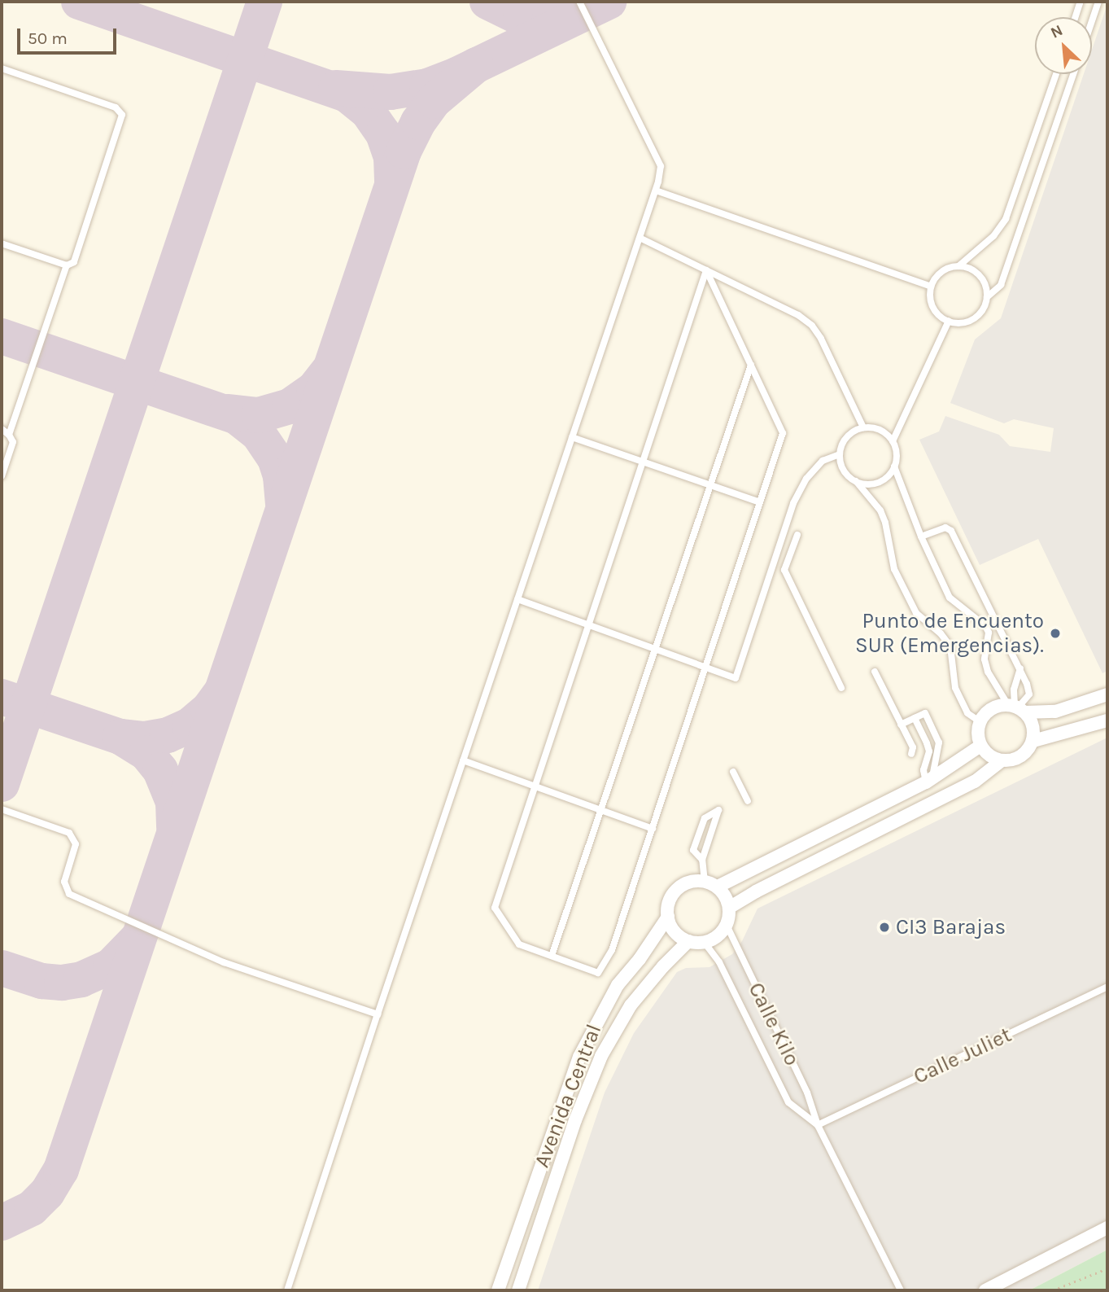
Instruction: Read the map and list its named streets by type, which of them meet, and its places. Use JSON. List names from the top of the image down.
{
  "streets": {
    "street": ["Avenida Central"],
    "lane": ["Calle Kilo", "Calle Juliet"]
  },
  "crossings": [
    ["Calle Kilo", "Calle Juliet"],
    ["Calle Kilo", "Avenida Central"]
  ],
  "places": ["Punto de Encuento SUR (Emergencias).", "CI3 Barajas"],
  "scale_bar": "50 m",
  "north": "top left"
}
